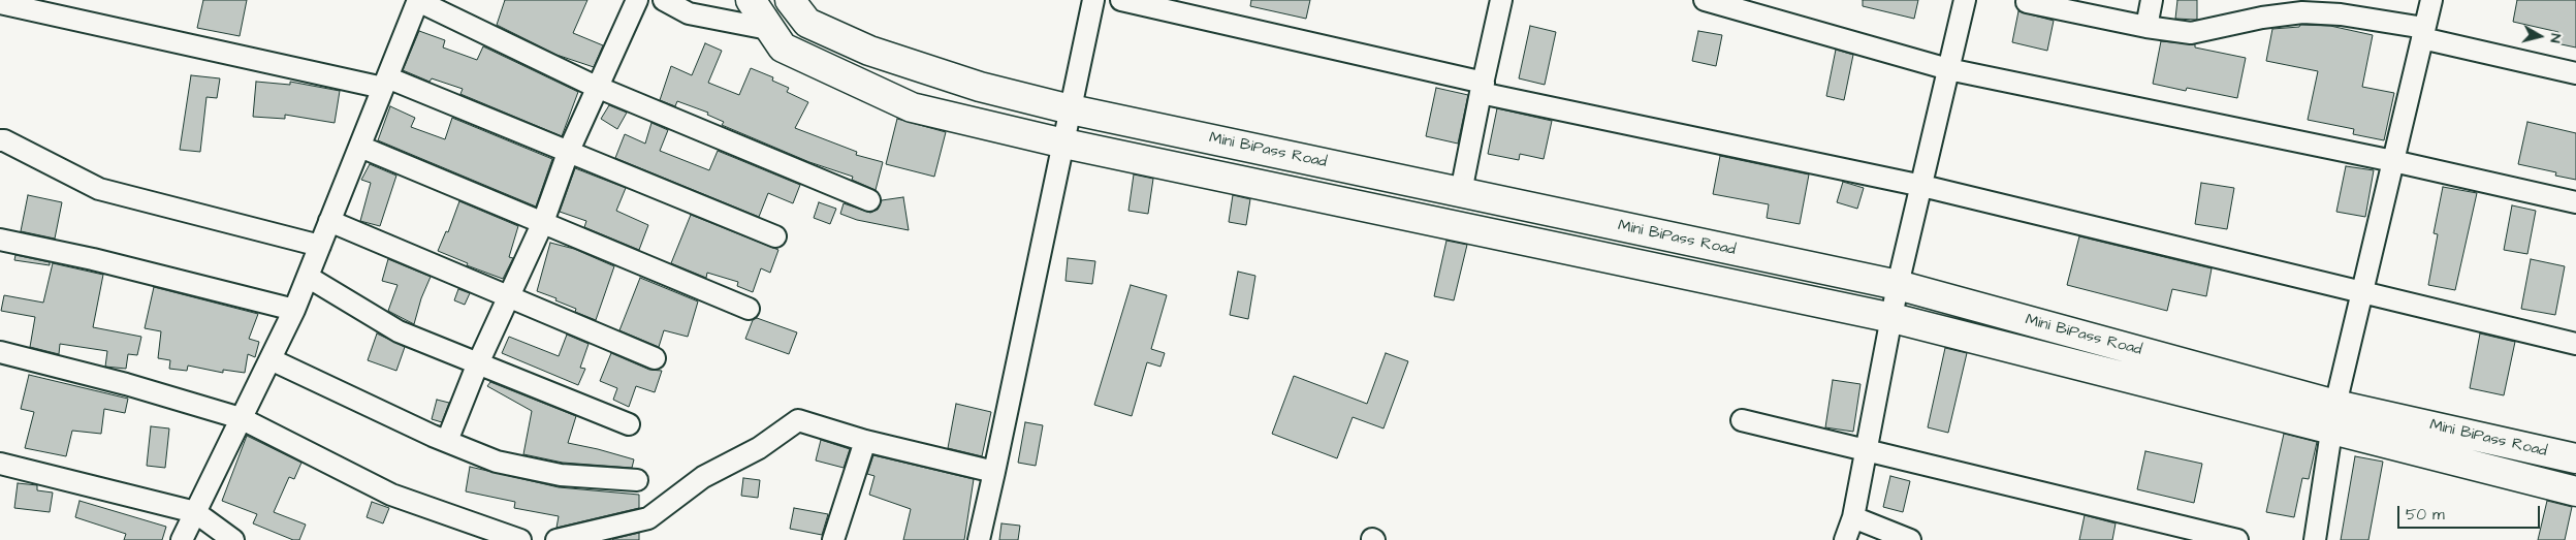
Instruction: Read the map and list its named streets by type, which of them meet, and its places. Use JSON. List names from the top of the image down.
{
  "streets": {
    "street": ["Mini BiPass Road"]
  },
  "scale_bar": "50 m",
  "north": "right"
}
